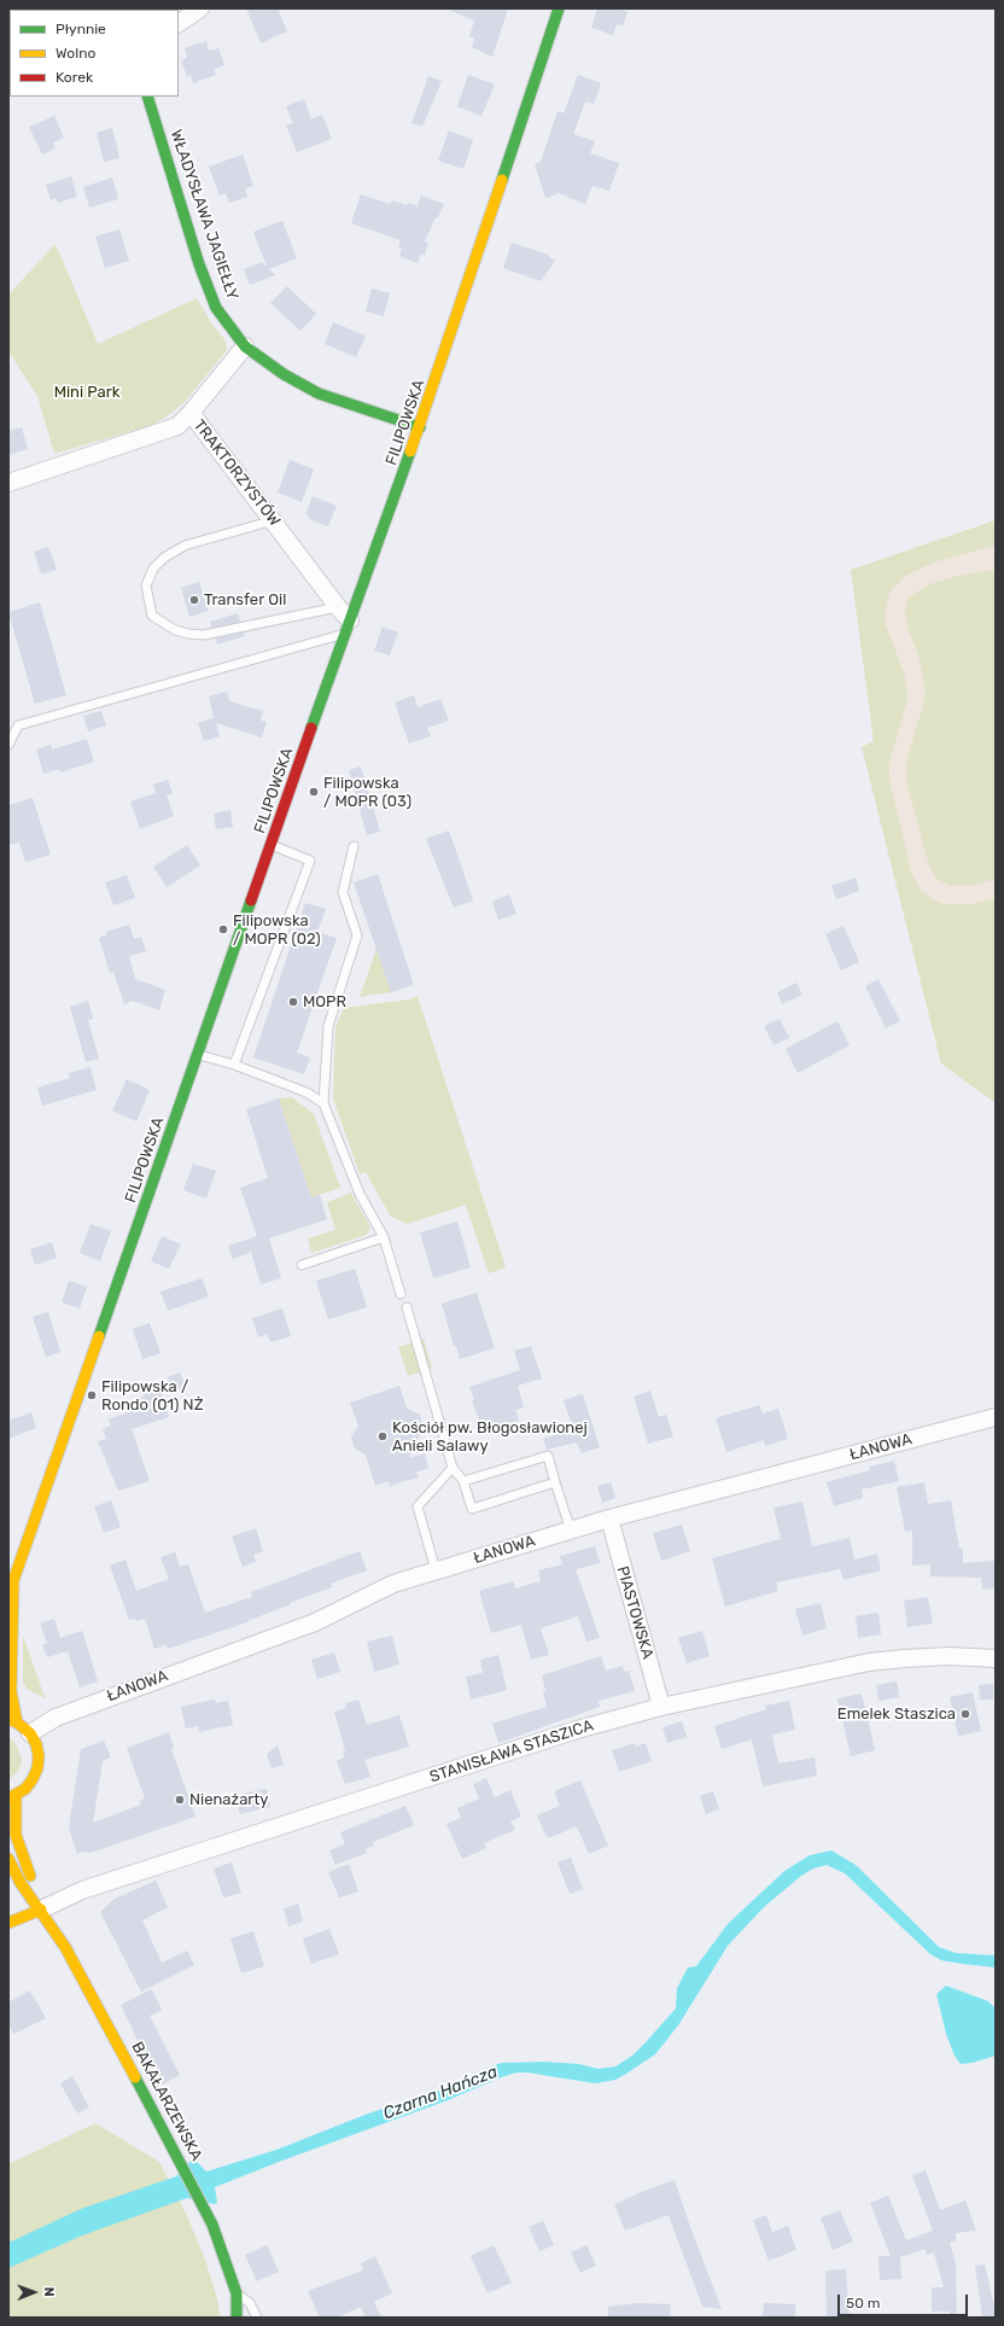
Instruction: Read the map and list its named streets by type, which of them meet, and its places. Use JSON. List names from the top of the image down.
{
  "streets": {
    "street": [
      "WŁADYSŁAWA JAGIEŁŁY",
      "FILIPOWSKA",
      "TRAKTORZYSTÓW",
      "ŁANOWA",
      "PIASTOWSKA",
      "STANISŁAWA STASZICA",
      "BAKAŁARZEWSKA"
    ]
  },
  "crossings": [
    ["WŁADYSŁAWA JAGIEŁŁY", "FILIPOWSKA"],
    ["FILIPOWSKA", "TRAKTORZYSTÓW"],
    ["ŁANOWA", "PIASTOWSKA"],
    ["PIASTOWSKA", "STANISŁAWA STASZICA"],
    ["STANISŁAWA STASZICA", "BAKAŁARZEWSKA"]
  ],
  "water": ["Czarna Hańcza"],
  "parks": ["Mini Park"],
  "places": [
    "Transfer Oil",
    "Filipowska / MOPR (03)",
    "Filipowska / MOPR (02)",
    "MOPR",
    "Filipowska / Rondo (01) NŻ",
    "Kościół pw. Błogosławionej Anieli Salawy",
    "Emelek Staszica",
    "Nienażarty"
  ],
  "legend": ["Płynnie", "Wolno", "Korek"],
  "scale_bar": "50 m",
  "north": "right"
}
